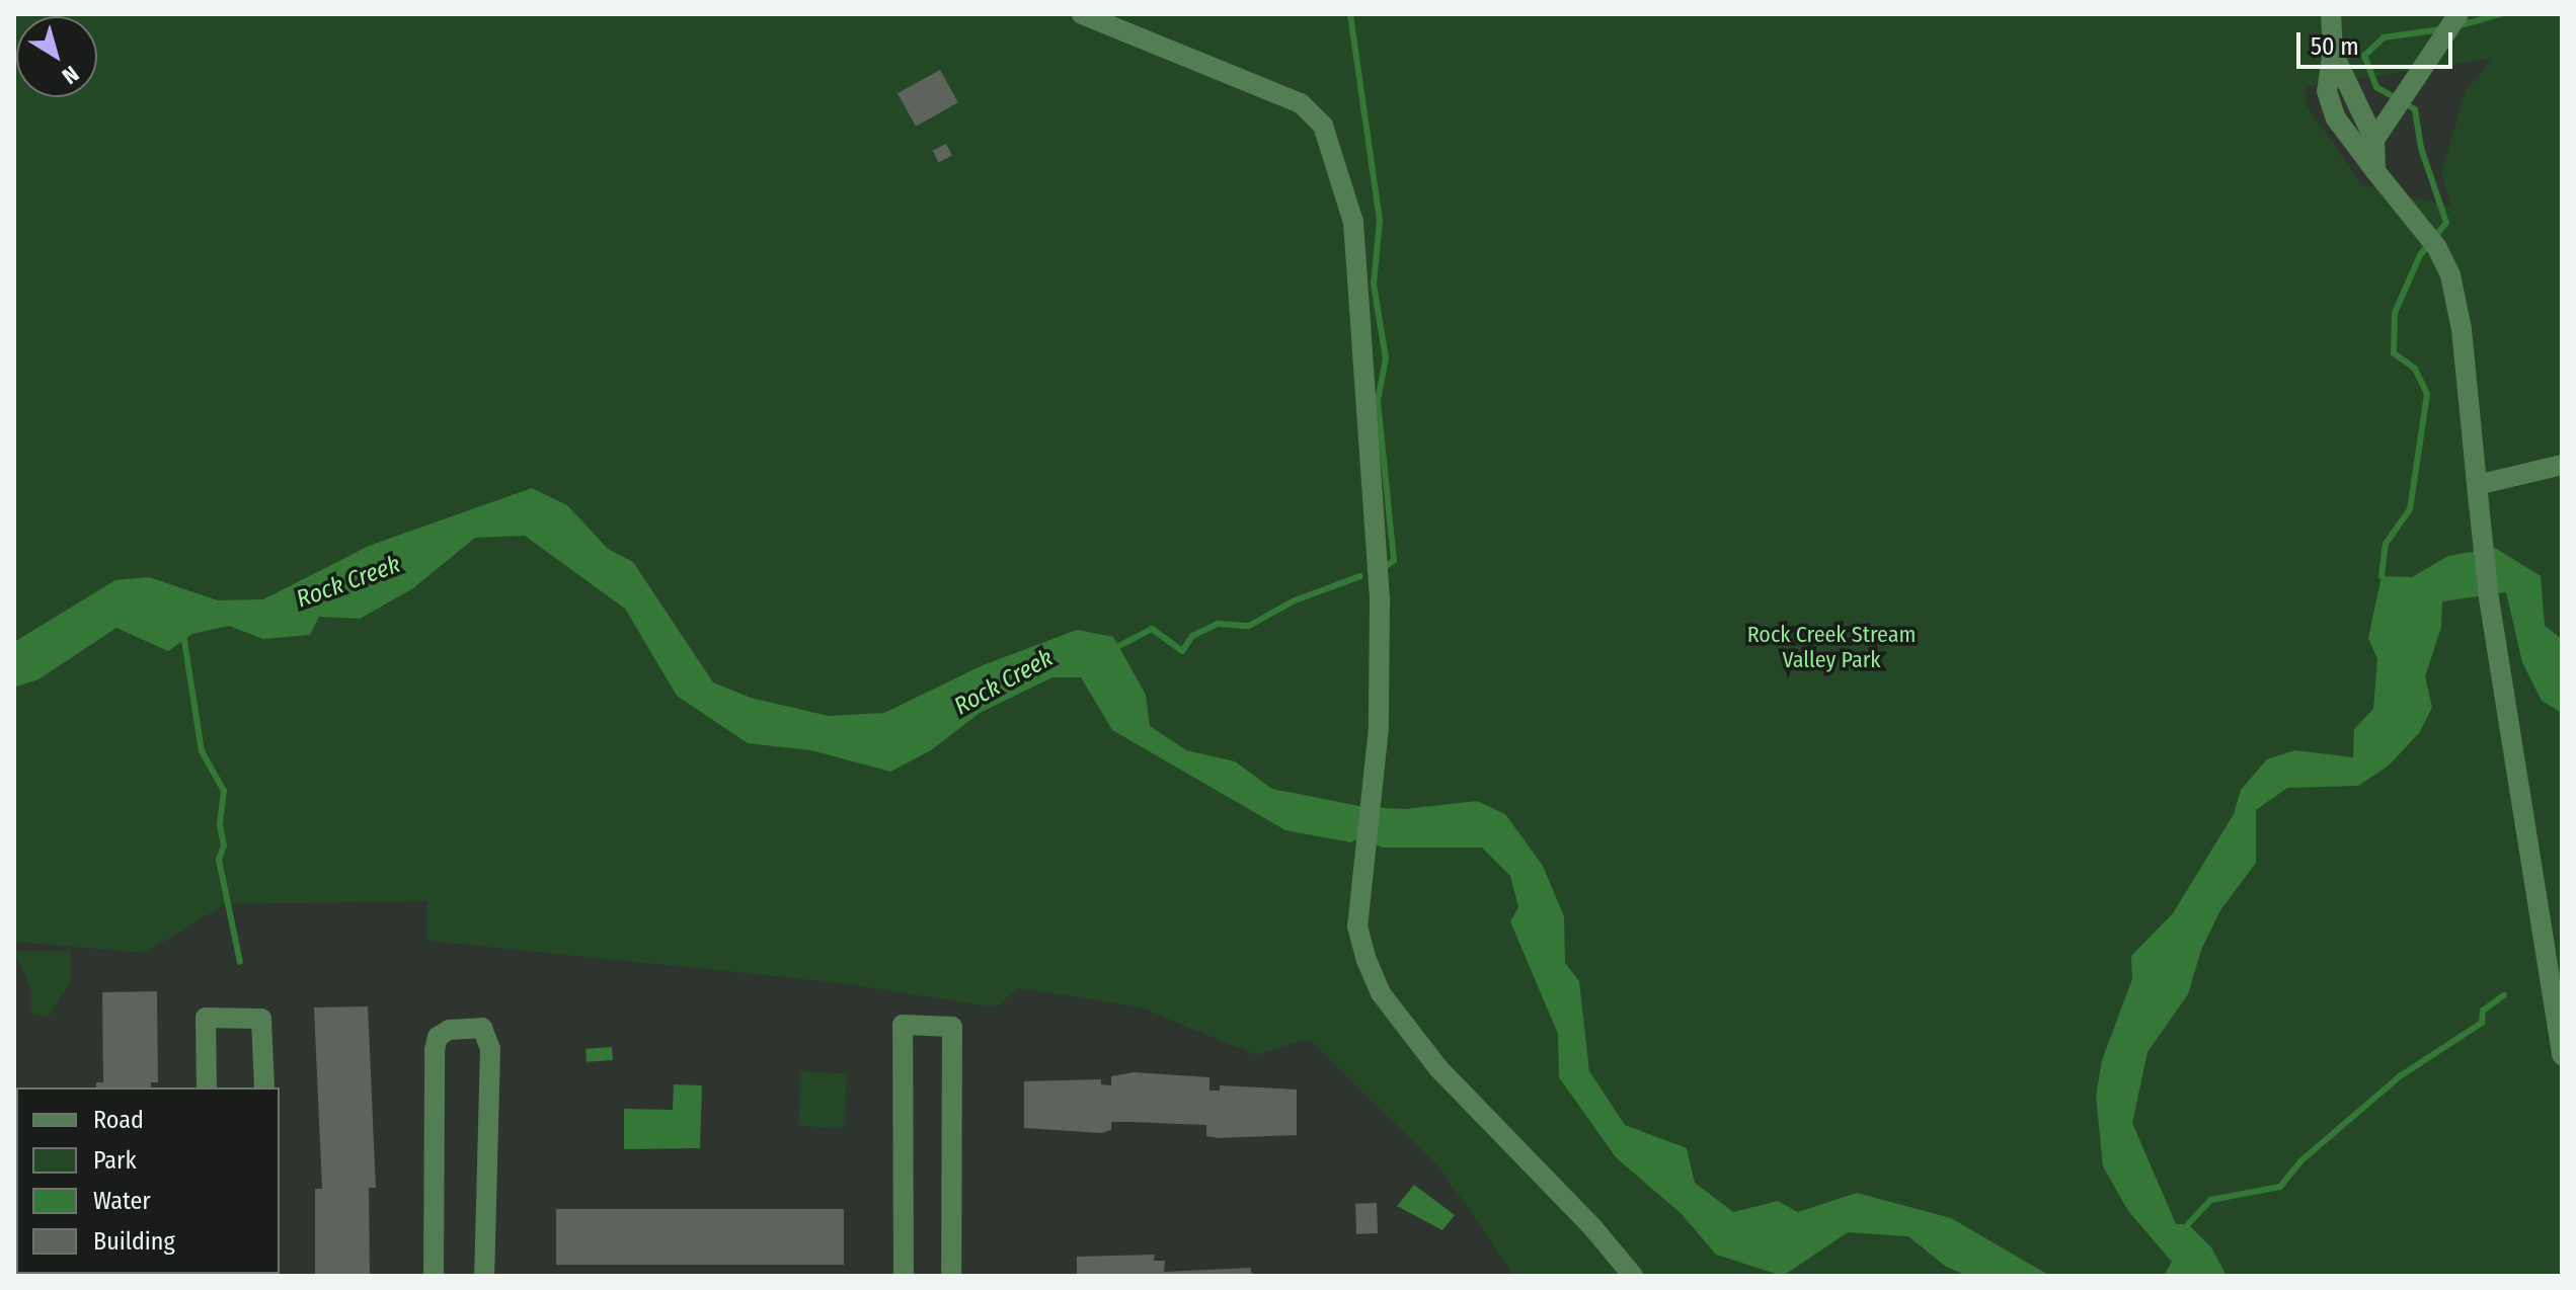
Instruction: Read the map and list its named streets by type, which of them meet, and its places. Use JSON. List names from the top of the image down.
{
  "water": ["Rock Creek"],
  "parks": ["Rock Creek Stream Valley Park"],
  "legend": [
    "Road",
    "Park",
    "Water",
    "Building"
  ],
  "scale_bar": "50 m",
  "north": "bottom right"
}
